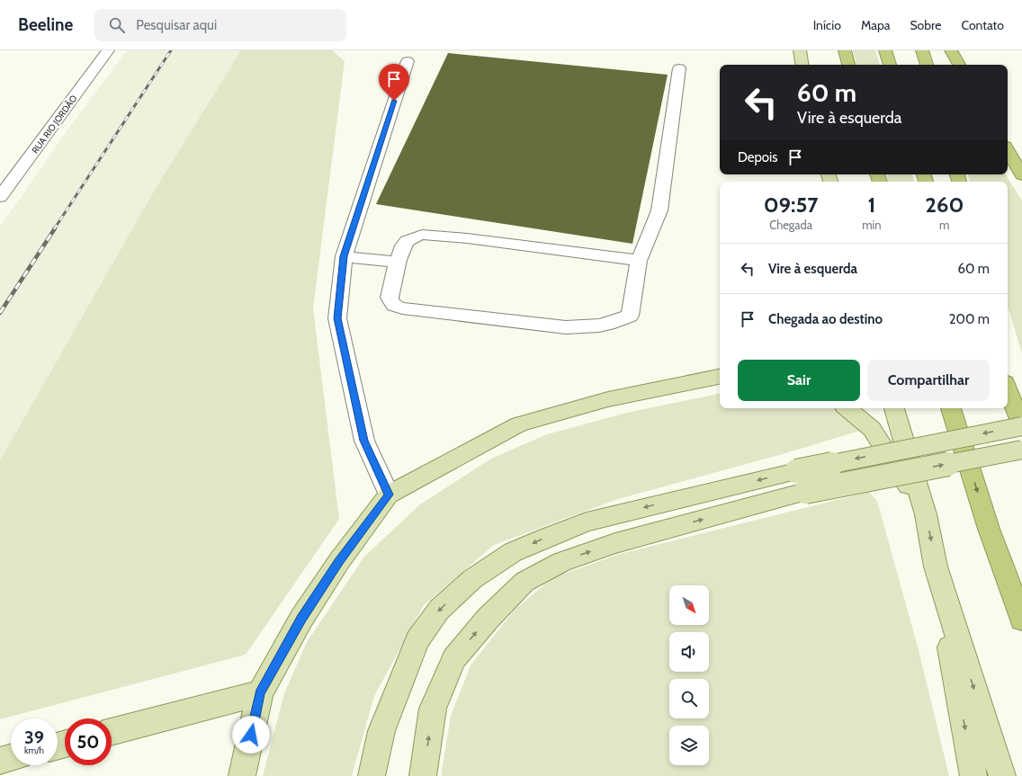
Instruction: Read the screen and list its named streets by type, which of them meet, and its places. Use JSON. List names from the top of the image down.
{
  "streets": {
    "street": ["RUA RIO JORDÃO"]
  },
  "north": "bottom right",
  "page": {
    "header": "Beeline",
    "search": "Pesquisar aqui",
    "nav": [
      "Início",
      "Mapa",
      "Sobre",
      "Contato"
    ],
    "turn": ["60 m", "Vire à esquerda"],
    "then": "Depois",
    "eta": [
      "09:57",
      "Chegada",
      "1",
      "min",
      "260",
      "m"
    ],
    "list": [
      {
        "name": "Vire à esquerda",
        "value": "60 m"
      },
      {
        "name": "Chegada ao destino",
        "value": "200 m"
      }
    ],
    "buttons": ["Sair", "Compartilhar"],
    "speed": "39 km/h",
    "limit": "50"
  }
}
